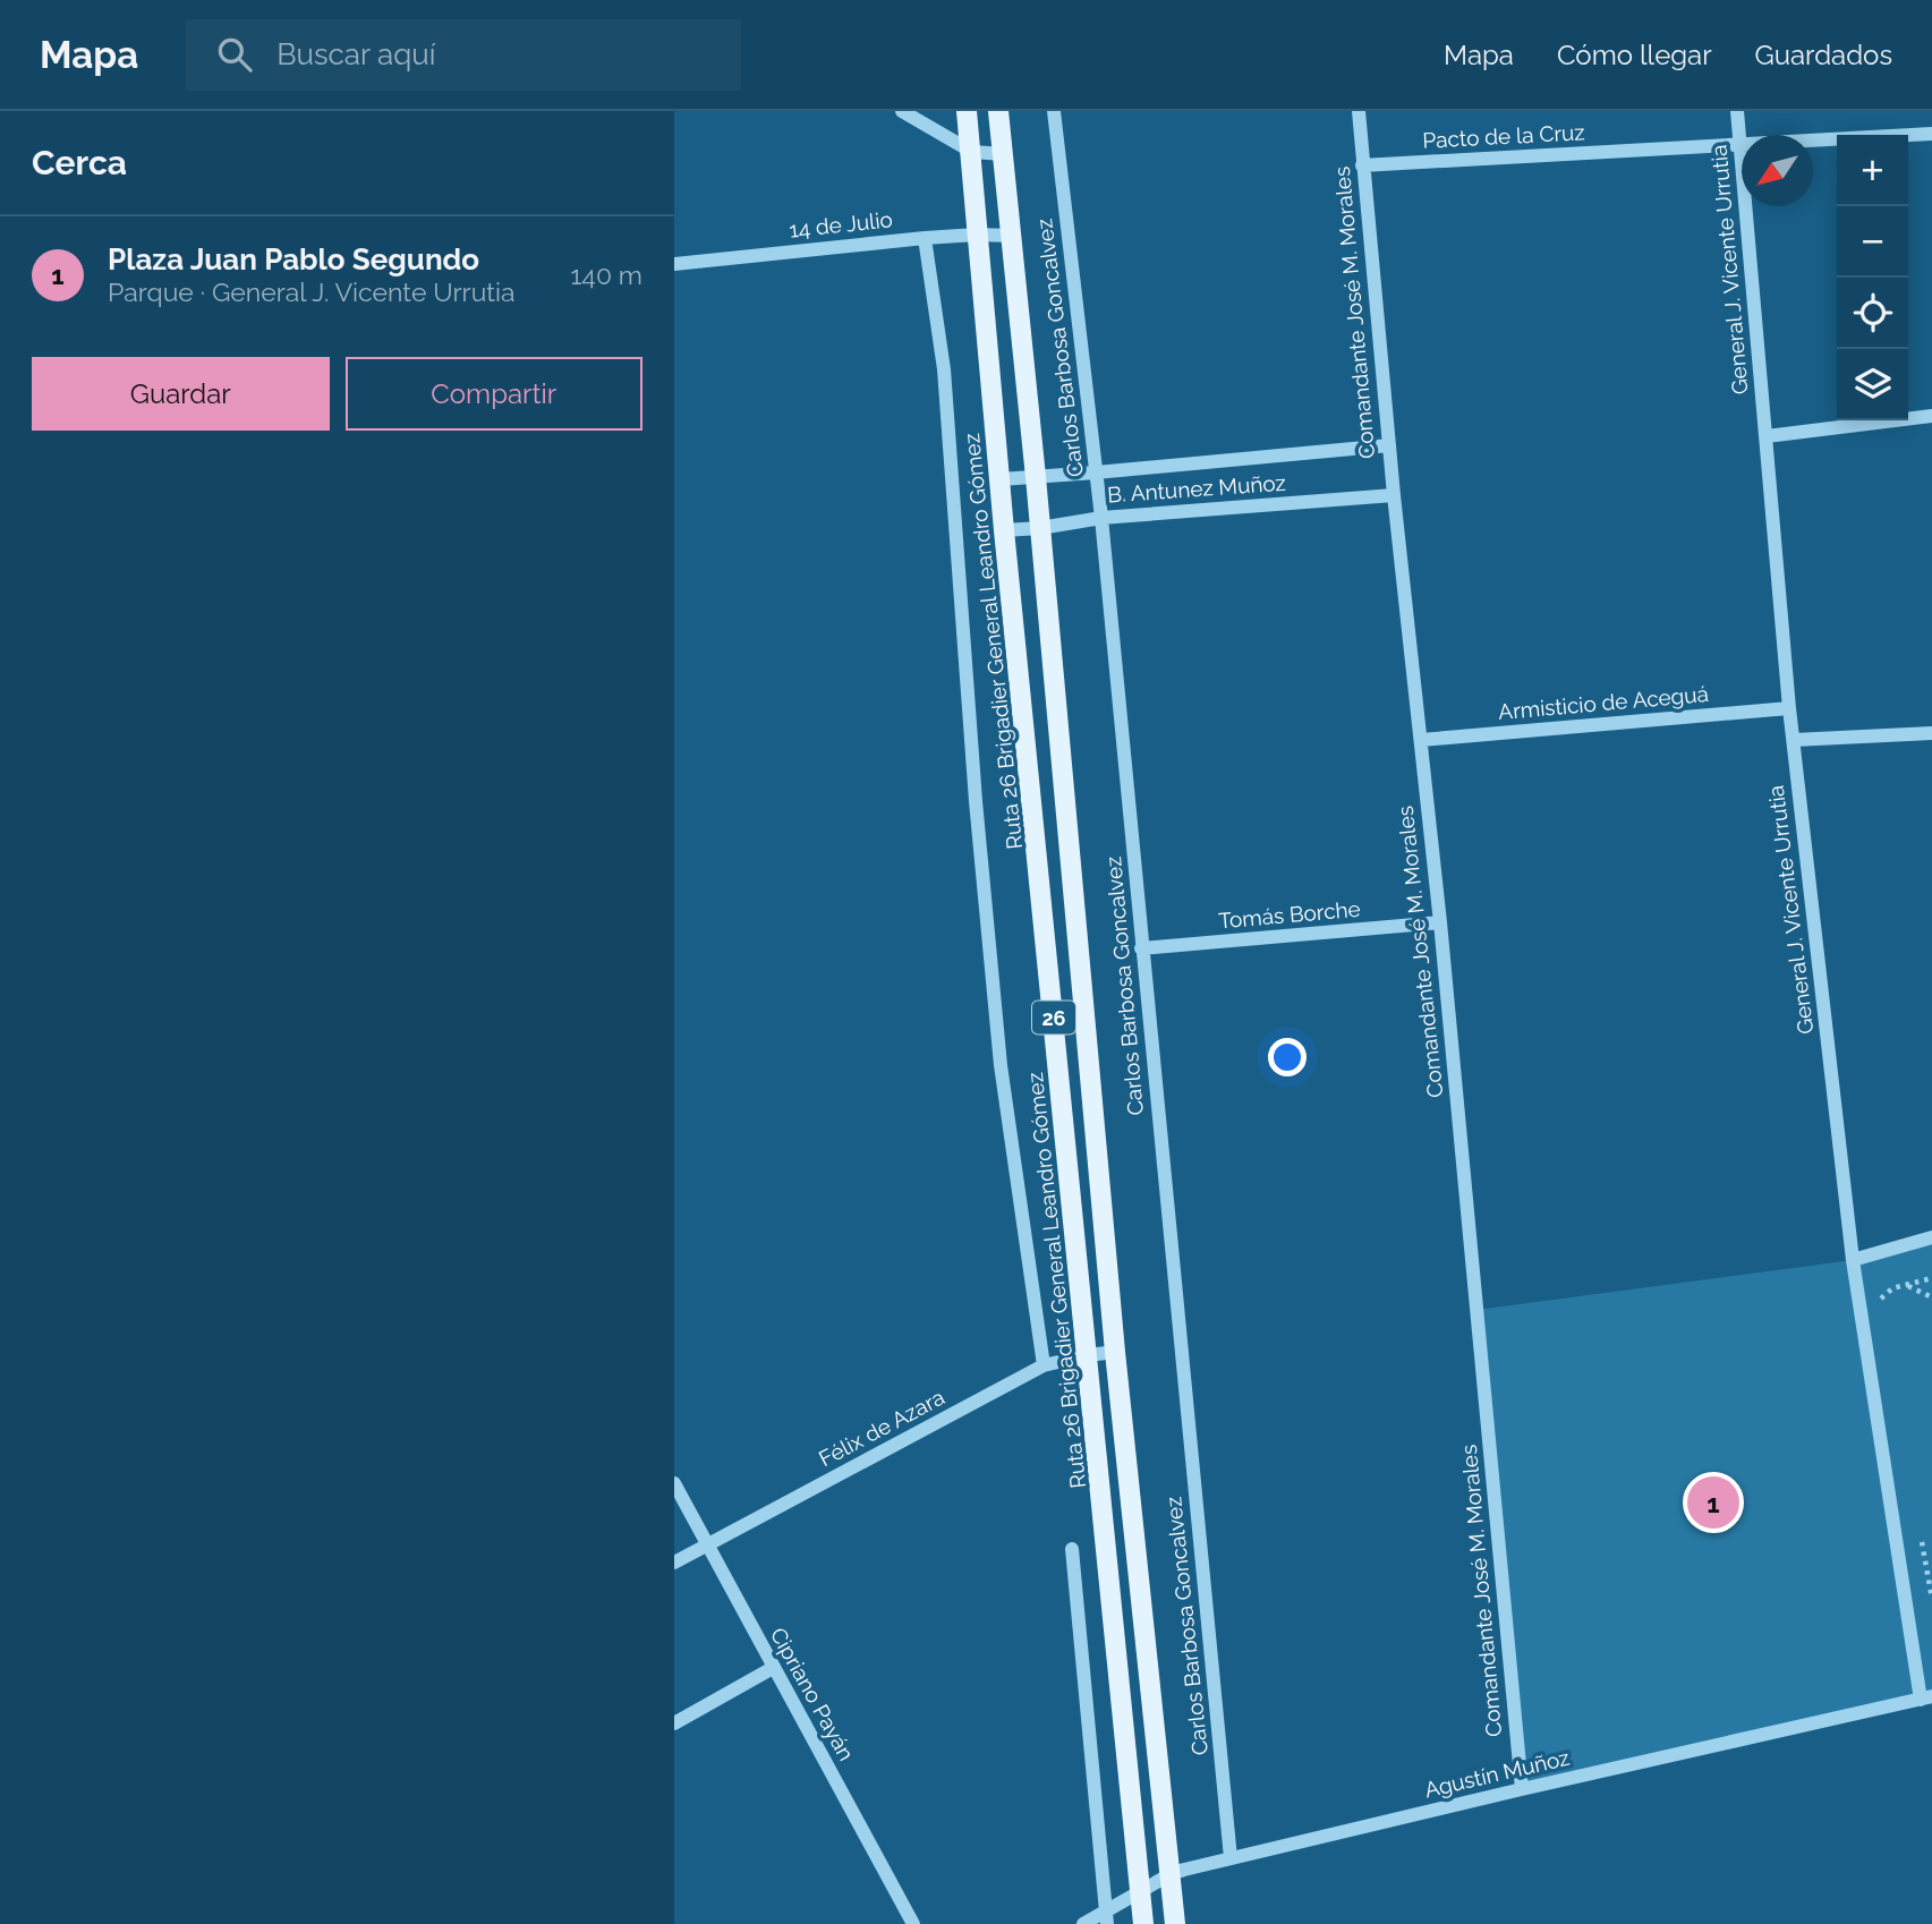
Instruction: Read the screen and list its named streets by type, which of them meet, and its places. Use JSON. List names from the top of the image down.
{
  "streets": {
    "main road": ["Ruta 26 Brigadier General Leandro Gómez", "26"],
    "street": [
      "Pacto de la Cruz",
      "14 de Julio",
      "General J. Vicente Urrutia",
      "Comandante José M. Morales",
      "Carlos Barbosa Goncalvez",
      "B. Antunez Muñoz",
      "Armisticio de Aceguá",
      "Tomás Borche",
      "Félix de Azara",
      "Cipriano Payán",
      "Agustín Muñoz"
    ]
  },
  "crossings": [
    ["Pacto de la Cruz", "General J. Vicente Urrutia"],
    ["Pacto de la Cruz", "Comandante José M. Morales"],
    ["14 de Julio", "Ruta 26 Brigadier General Leandro Gómez"],
    ["14 de Julio", "26"],
    ["General J. Vicente Urrutia", "Armisticio de Aceguá"],
    ["General J. Vicente Urrutia", "Agustín Muñoz"],
    ["Comandante José M. Morales", "B. Antunez Muñoz"],
    ["Comandante José M. Morales", "Armisticio de Aceguá"],
    ["Comandante José M. Morales", "Tomás Borche"],
    ["Comandante José M. Morales", "Agustín Muñoz"],
    ["Carlos Barbosa Goncalvez", "B. Antunez Muñoz"],
    ["Carlos Barbosa Goncalvez", "Tomás Borche"],
    ["Carlos Barbosa Goncalvez", "Agustín Muñoz"],
    ["B. Antunez Muñoz", "Ruta 26 Brigadier General Leandro Gómez"],
    ["B. Antunez Muñoz", "26"],
    ["Ruta 26 Brigadier General Leandro Gómez", "Félix de Azara"],
    ["Ruta 26 Brigadier General Leandro Gómez", "Agustín Muñoz"],
    ["26", "Félix de Azara"],
    ["26", "Agustín Muñoz"],
    ["Félix de Azara", "Cipriano Payán"]
  ],
  "north": "bottom left",
  "page": {
    "header": "Mapa",
    "search": "Buscar aquí",
    "nav": ["Mapa", "Cómo llegar", "Guardados"],
    "heading": "Cerca",
    "map_buttons": ["+", "−"],
    "list": [
      {
        "mark": "1",
        "name": "Plaza Juan Pablo Segundo",
        "note": "Parque · General J. Vicente Urrutia",
        "value": "140 m"
      }
    ],
    "buttons": ["Guardar", "Compartir"],
    "pins": "1"
  }
}
